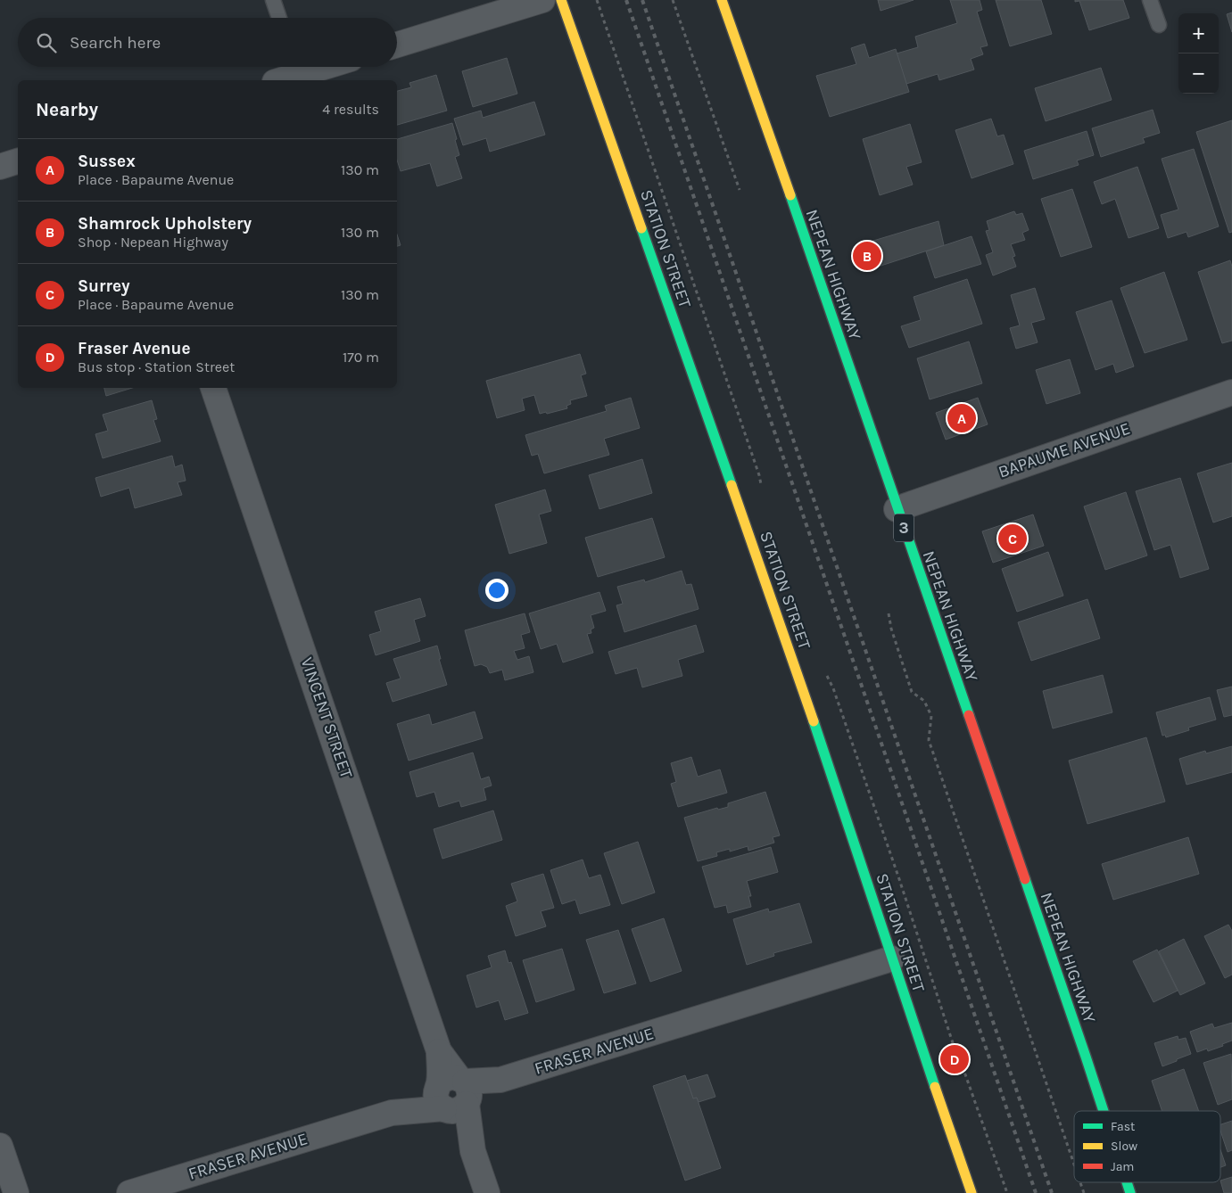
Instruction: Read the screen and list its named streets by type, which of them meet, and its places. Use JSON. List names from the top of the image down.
{
  "streets": {
    "main road": ["STATION STREET", "NEPEAN HIGHWAY", "3"],
    "street": ["BAPAUME AVENUE", "VINCENT STREET", "FRASER AVENUE"]
  },
  "crossings": [
    ["STATION STREET", "FRASER AVENUE"],
    ["NEPEAN HIGHWAY", "BAPAUME AVENUE"],
    ["VINCENT STREET", "FRASER AVENUE"]
  ],
  "legend": ["Fast", "Slow", "Jam"],
  "page": {
    "map_buttons": ["+", "−"],
    "search": "Search here",
    "heading": ["Nearby", "4 results"],
    "list": [
      {
        "mark": "A",
        "name": "Sussex",
        "note": "Place · Bapaume Avenue",
        "value": "130 m"
      },
      {
        "mark": "B",
        "name": "Shamrock Upholstery",
        "note": "Shop · Nepean Highway",
        "value": "130 m"
      },
      {
        "mark": "C",
        "name": "Surrey",
        "note": "Place · Bapaume Avenue",
        "value": "130 m"
      },
      {
        "mark": "D",
        "name": "Fraser Avenue",
        "note": "Bus stop · Station Street",
        "value": "170 m"
      }
    ],
    "pins": [
      "B",
      "A",
      "C",
      "D"
    ]
  }
}
